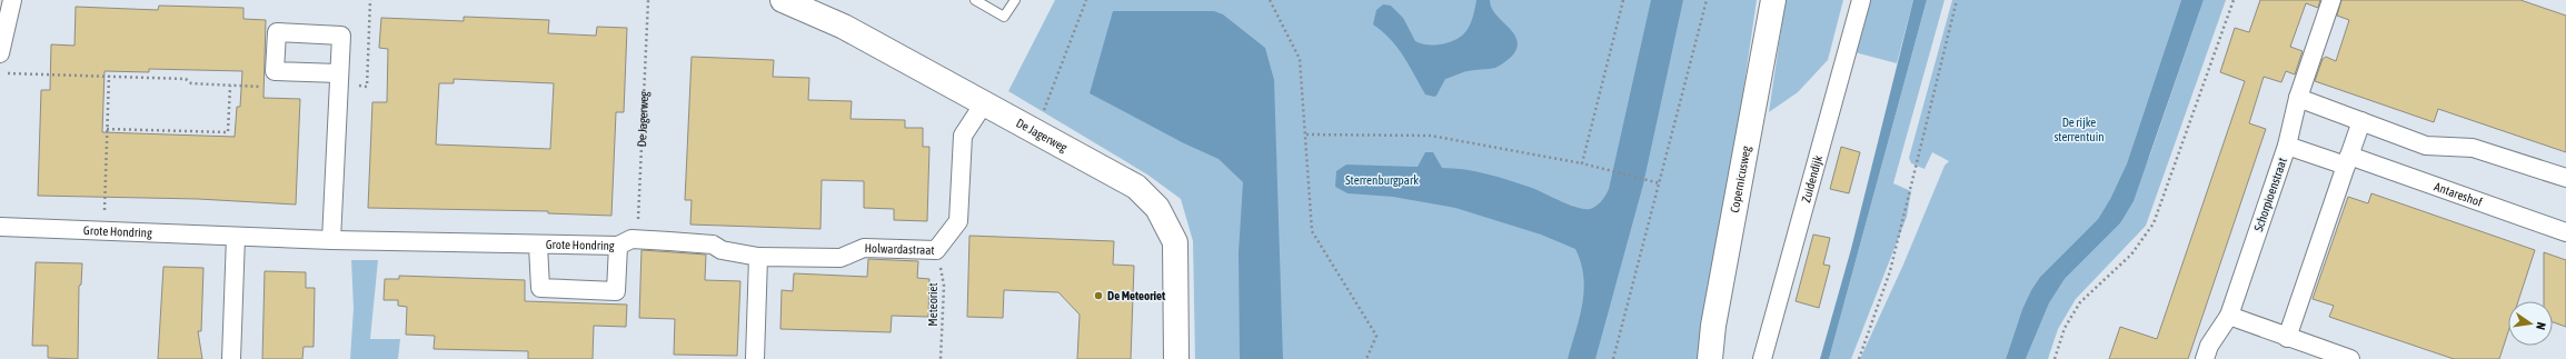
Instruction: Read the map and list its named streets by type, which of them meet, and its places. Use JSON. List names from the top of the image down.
{
  "streets": {
    "street": [
      "De Jagerweg",
      "Copernicusweg",
      "Zuidendijk",
      "Schorpioenstraat",
      "Antareshof",
      "Grote Hondring",
      "Holwardastraat"
    ],
    "path": ["Meteoriet"]
  },
  "crossings": [
    ["De Jagerweg", "Holwardastraat"],
    ["Schorpioenstraat", "Antareshof"],
    ["Holwardastraat", "Meteoriet"]
  ],
  "parks": ["De rijke sterrentuin", "Sterrenburgpark"],
  "places": ["De Meteoriet"],
  "north": "right"
}
